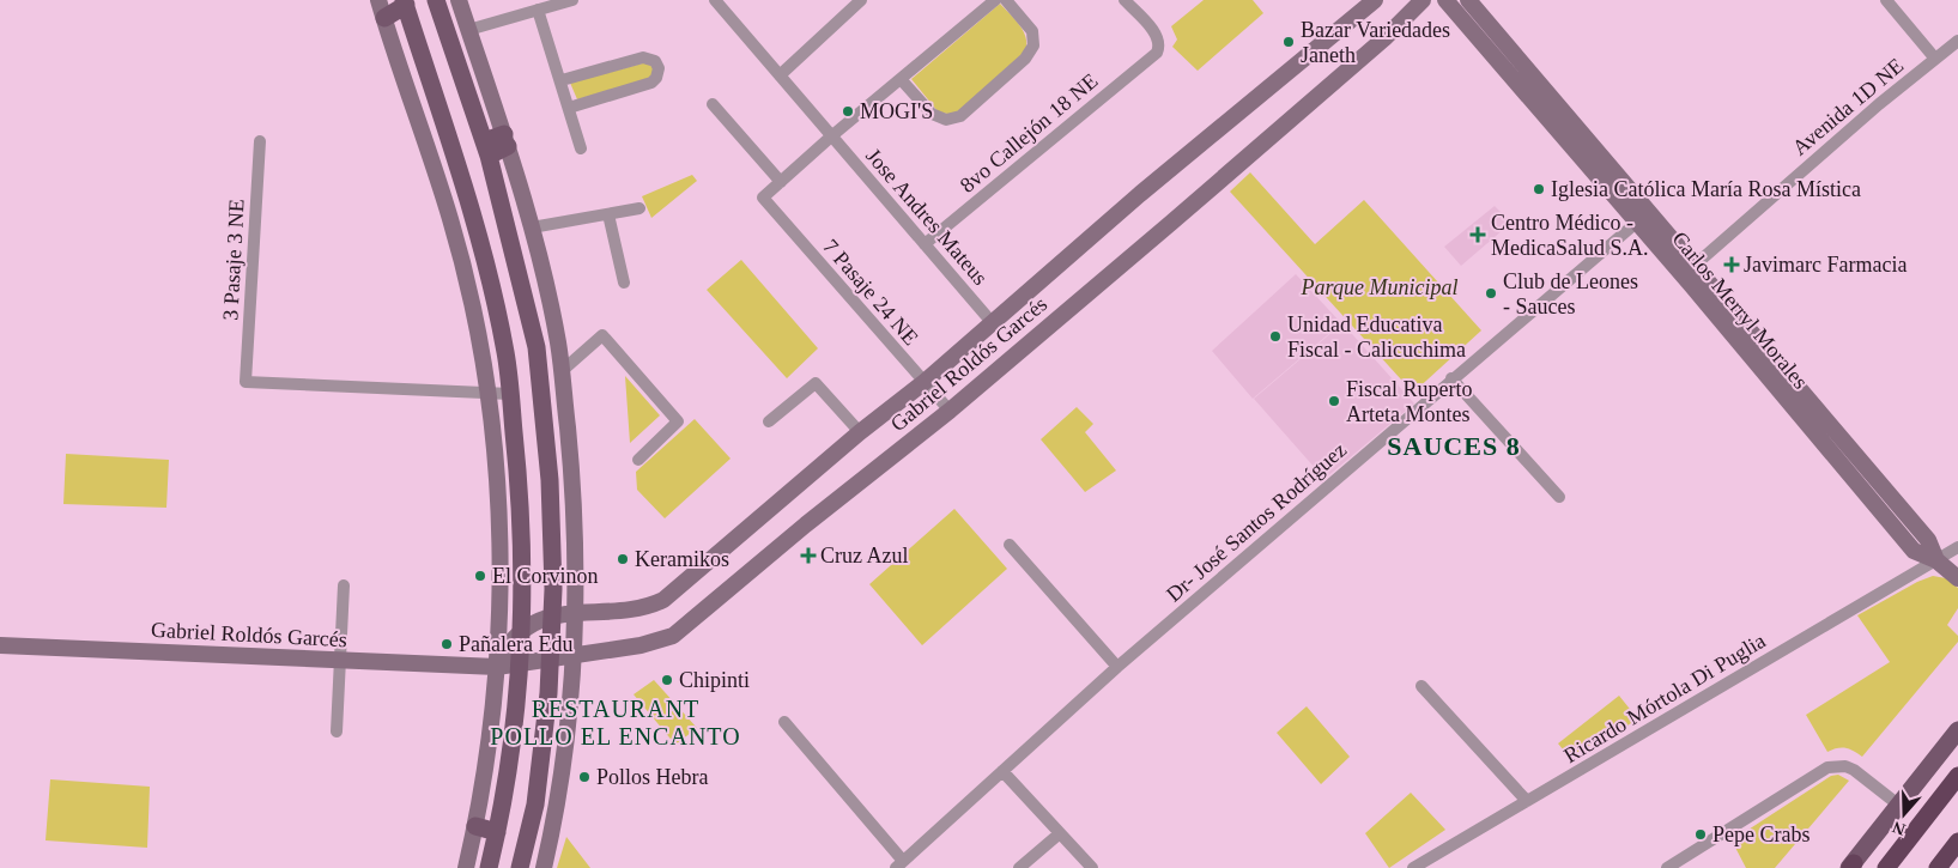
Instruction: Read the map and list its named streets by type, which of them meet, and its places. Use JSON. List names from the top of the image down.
{
  "streets": {
    "main road": ["Carlos Merryl Morales", "Gabriel Roldós Garcés"],
    "street": [
      "Avenida 1D NE",
      "8vo Callejón 18 NE",
      "Jose Andres Mateus",
      "3 Pasaje 3 NE",
      "7 Pasaje 24 NE",
      "Dr- José Santos Rodríguez",
      "Ricardo Mórtola Di Puglia"
    ]
  },
  "crossings": [
    ["Avenida 1D NE", "Carlos Merryl Morales"],
    ["8vo Callejón 18 NE", "Jose Andres Mateus"],
    ["Jose Andres Mateus", "Gabriel Roldós Garcés"],
    ["7 Pasaje 24 NE", "Gabriel Roldós Garcés"],
    ["Carlos Merryl Morales", "Dr- José Santos Rodríguez"],
    ["Carlos Merryl Morales", "Ricardo Mórtola Di Puglia"]
  ],
  "districts": ["SAUCES 8", "RESTAURANT POLLO EL ENCANTO"],
  "parks": ["Parque Municipal"],
  "places": {
    "other": [
      "Bazar Variedades Janeth",
      "MOGI'S",
      "Iglesia Católica María Rosa Mística",
      "Club de Leones - Sauces",
      "Unidad Educativa Fiscal - Calicuchima",
      "Fiscal Ruperto Arteta Montes",
      "Keramikos",
      "El Corvinon",
      "Pañalera Edu",
      "Chipinti",
      "Pollos Hebra",
      "Pepe Crabs"
    ],
    "health": ["Centro Médico - MedicaSalud S.A.", "Javimarc Farmacia", "Cruz Azul"]
  },
  "north": "bottom"
}
